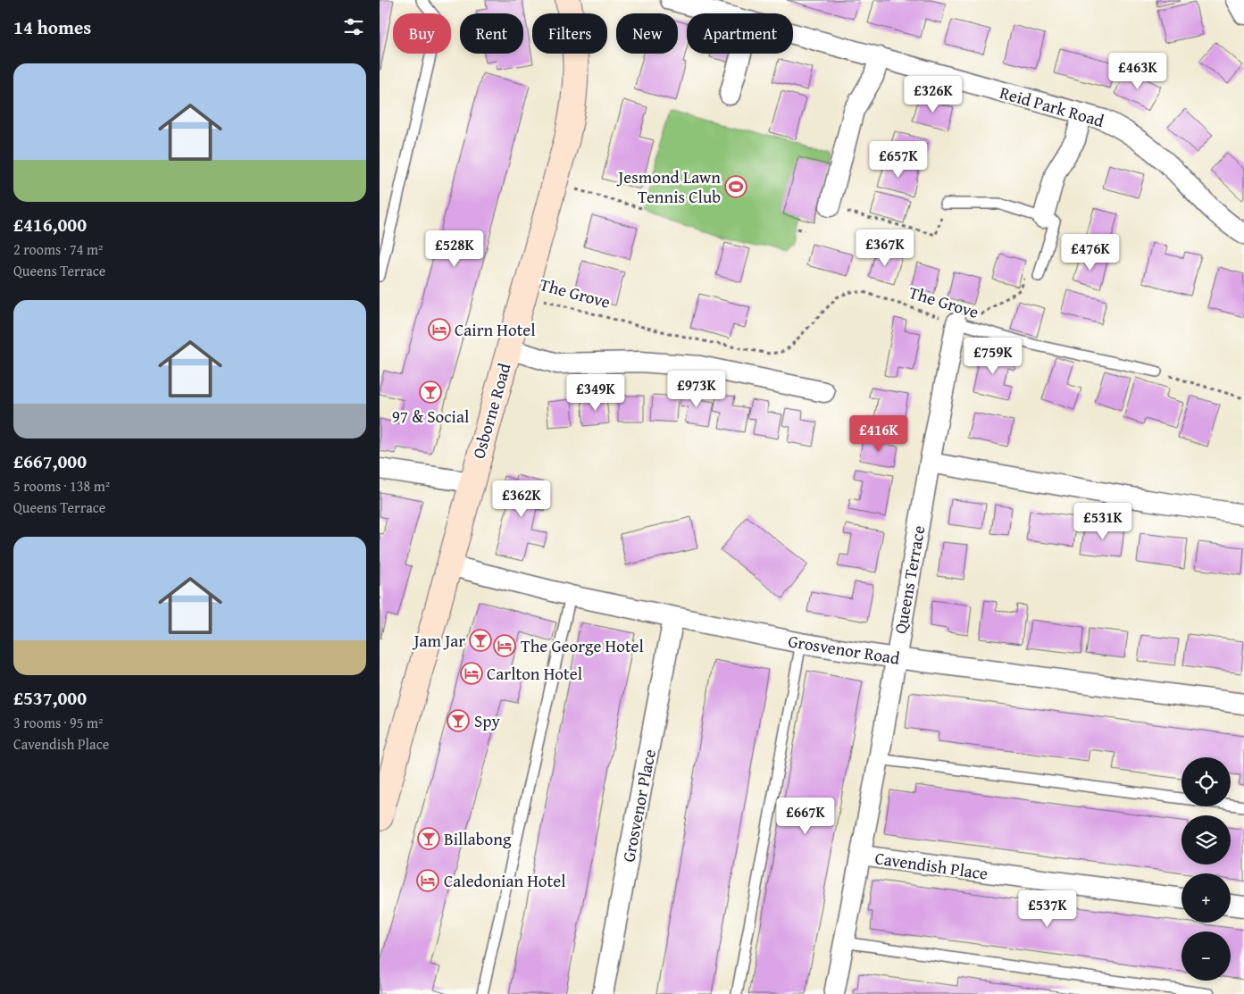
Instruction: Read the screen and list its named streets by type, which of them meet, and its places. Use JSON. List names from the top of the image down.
{
  "streets": {
    "main road": ["Osborne Road"],
    "street": [
      "Reid Park Road",
      "Queens Terrace",
      "Grosvenor Road",
      "Grosvenor Place",
      "Cavendish Place"
    ],
    "lane": ["The Grove"]
  },
  "crossings": [
    ["The Grove", "Osborne Road"],
    ["The Grove", "Queens Terrace"],
    ["Osborne Road", "Grosvenor Road"],
    ["Queens Terrace", "Grosvenor Road"],
    ["Queens Terrace", "Cavendish Place"],
    ["Grosvenor Road", "Grosvenor Place"]
  ],
  "places": {
    "sports": ["Jesmond Lawn Tennis Club"],
    "hotel": [
      "Cairn Hotel",
      "The George Hotel",
      "Carlton Hotel",
      "Caledonian Hotel"
    ],
    "bar": [
      "97 & Social",
      "Jam Jar",
      "Spy",
      "Billabong"
    ]
  },
  "page": {
    "heading": "14 homes",
    "chip": [
      "Buy",
      "Rent",
      "Filters",
      "New",
      "Apartment"
    ],
    "price": [
      "£463K",
      "£326K",
      "£657K",
      "£367K",
      "£528K",
      "£476K",
      "£759K",
      "£973K",
      "£349K",
      "£416K",
      "£362K",
      "£531K",
      "£667K",
      "£537K"
    ],
    "list": [
      {
        "name": "£416,000",
        "note": "2 rooms · 74 m² · Queens Terrace"
      },
      {
        "name": "£667,000",
        "note": "5 rooms · 138 m² · Queens Terrace"
      },
      {
        "name": "£537,000",
        "note": "3 rooms · 95 m² · Cavendish Place"
      }
    ],
    "map_buttons": ["+", "−"]
  }
}
